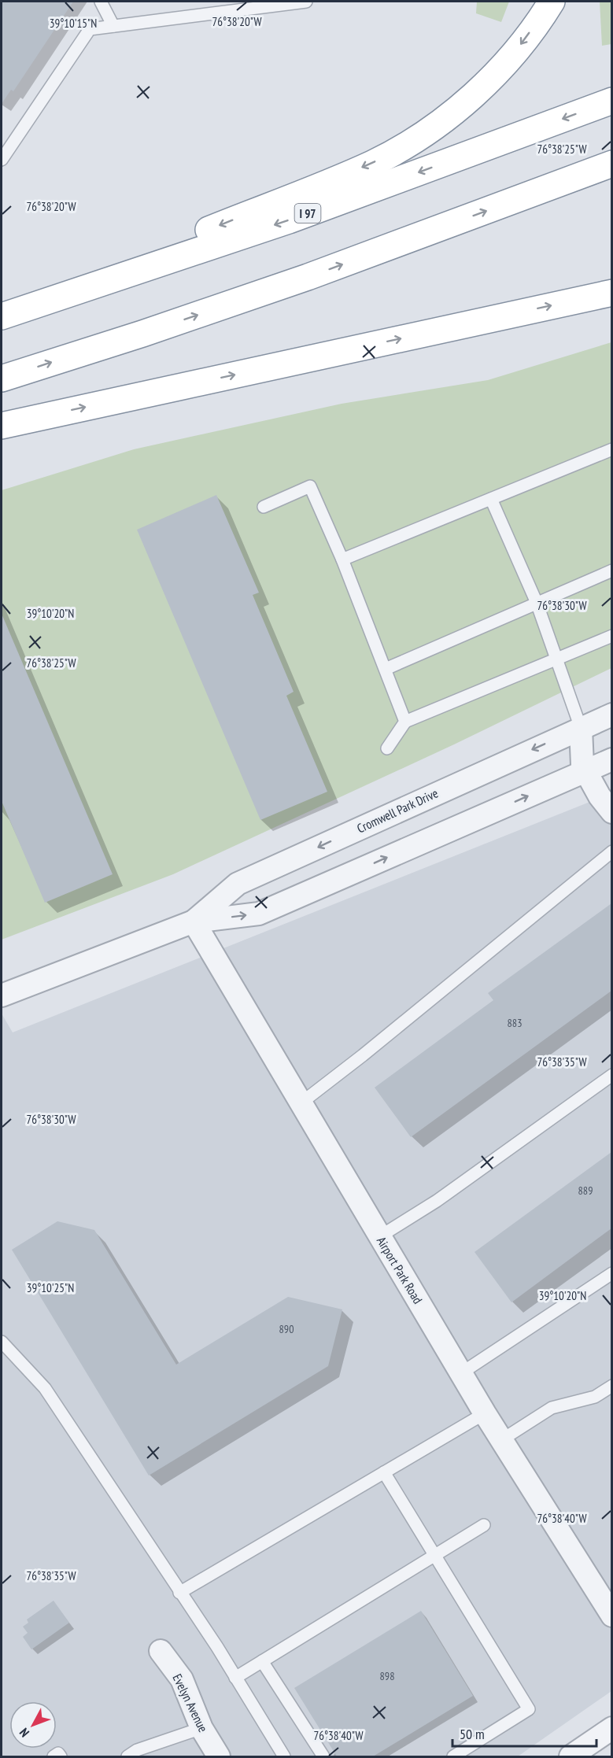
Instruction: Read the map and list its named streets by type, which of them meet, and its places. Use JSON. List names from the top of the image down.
{
  "streets": {
    "highway": ["I 97"],
    "street": ["Cromwell Park Drive", "Airport Park Road", "Evelyn Avenue"]
  },
  "crossings": [
    ["Cromwell Park Drive", "Airport Park Road"]
  ],
  "house_numbers": [
    "883",
    "889",
    "890",
    "898"
  ],
  "scale_bar": "50 m",
  "north": "bottom left",
  "coordinates": [
    "76°38'20\"W",
    "39°10'15\"N",
    "76°38'25\"W",
    "76°38'30\"W",
    "39°10'20\"N",
    "76°38'35\"W",
    "39°10'25\"N",
    "76°38'40\"W"
  ]
}
